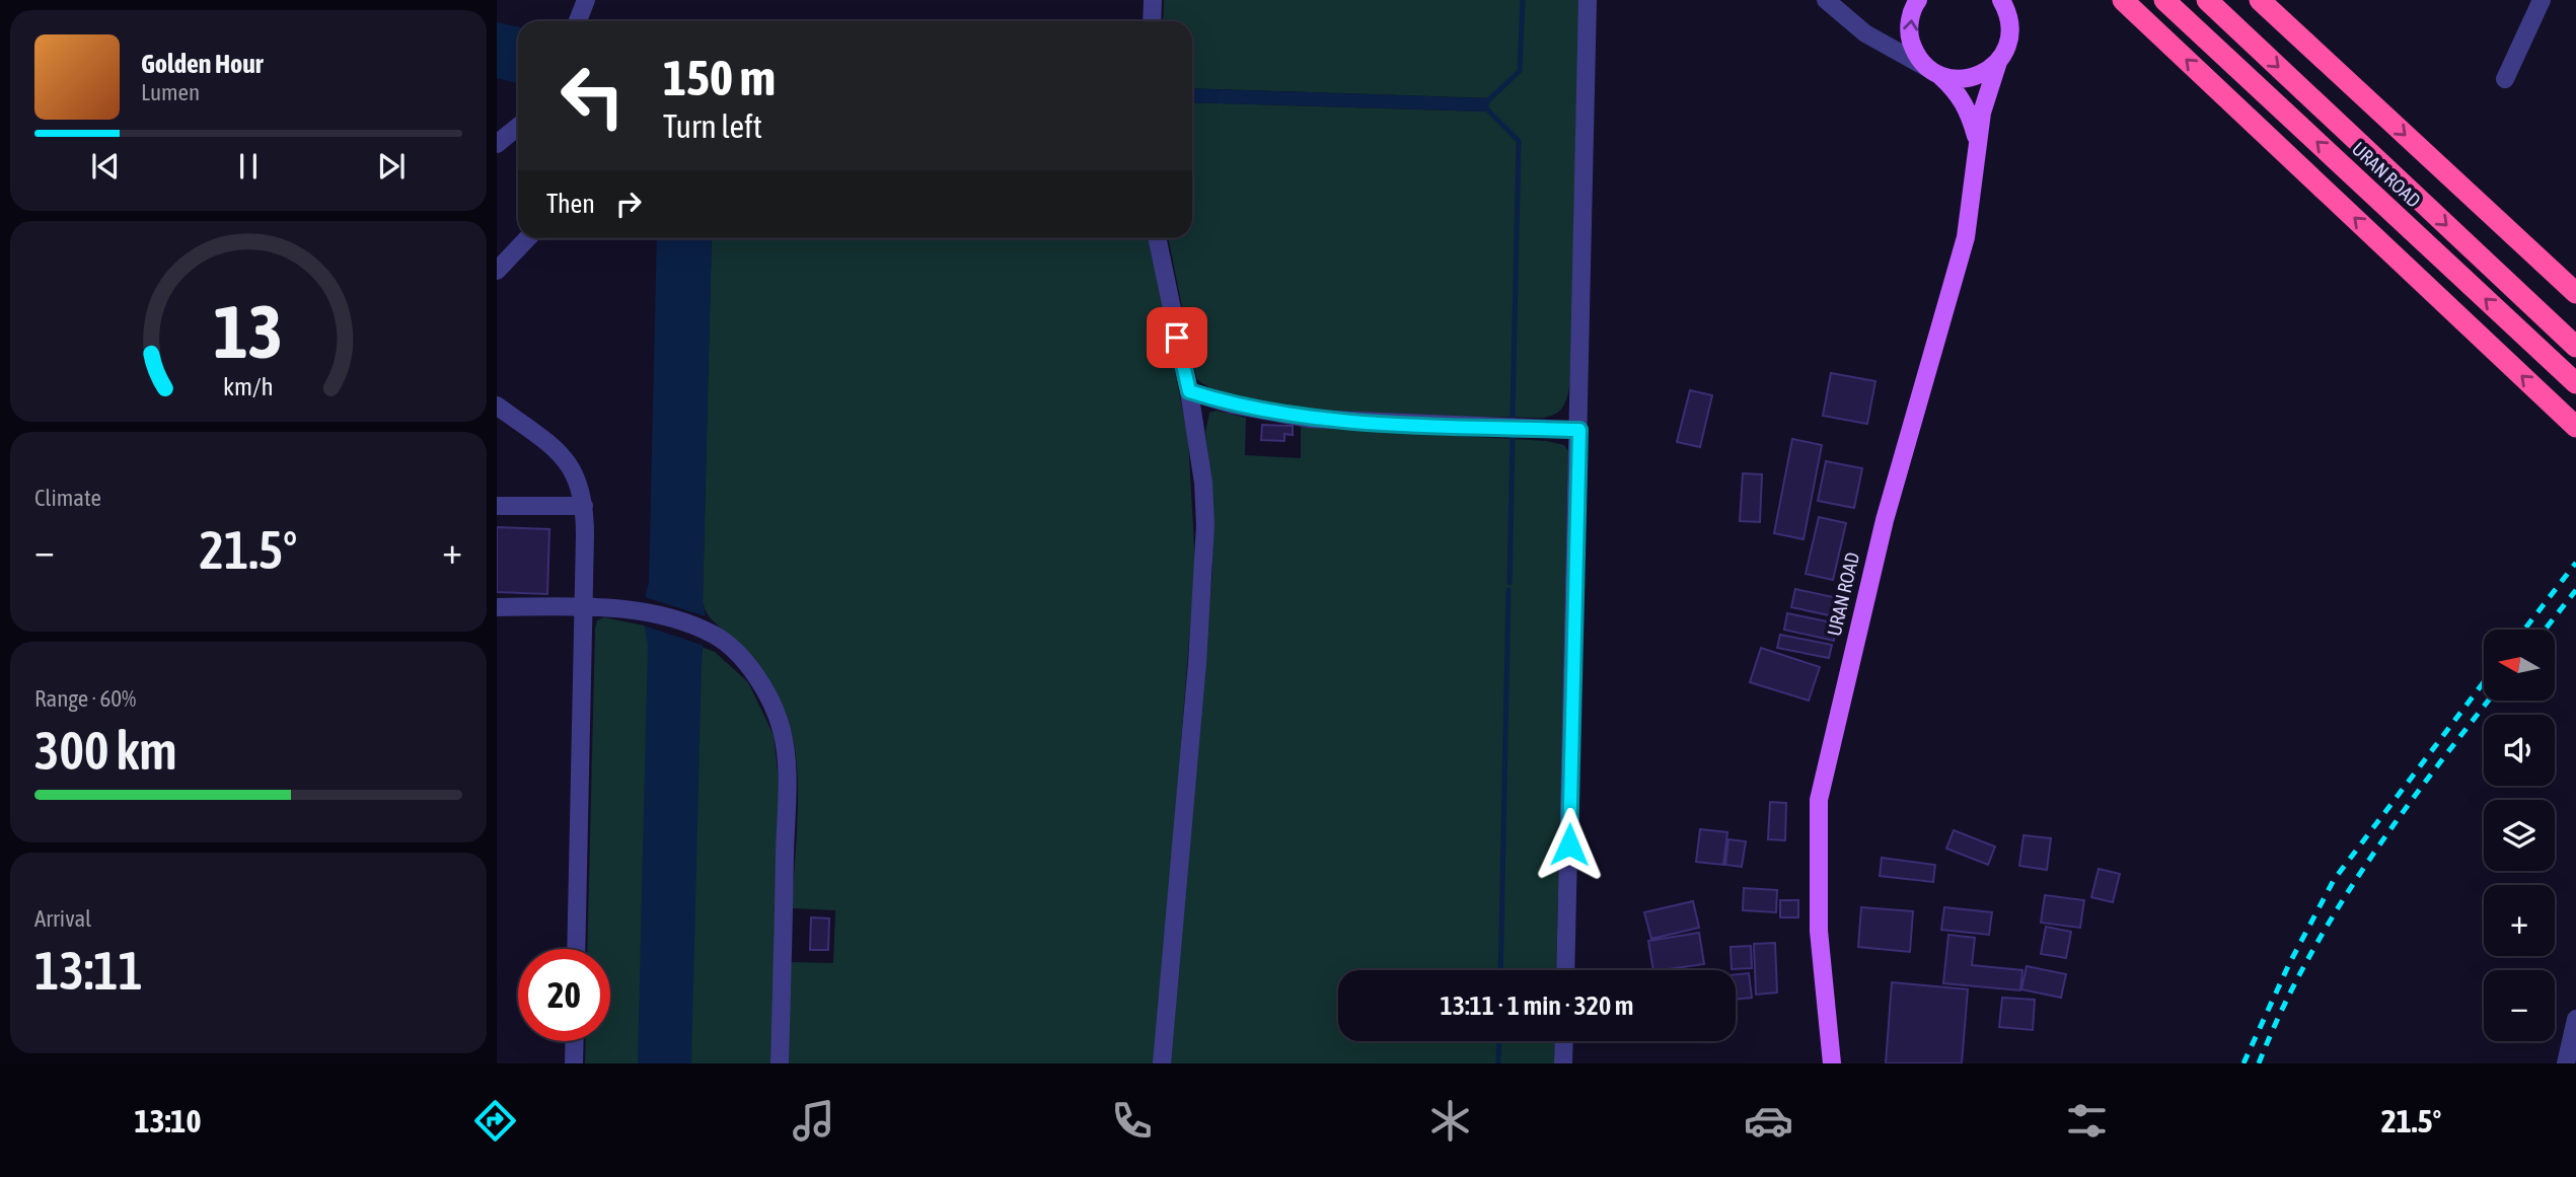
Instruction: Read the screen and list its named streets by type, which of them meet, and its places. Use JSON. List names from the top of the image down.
{
  "streets": {
    "highway": ["URAN ROAD"]
  },
  "north": "left",
  "page": {
    "turn": ["150 m", "Turn left"],
    "song": ["Golden Hour", "Lumen"],
    "then": "Then",
    "tile": [
      "Climate",
      ["Range · 60%", "300 km"],
      ["Arrival", "13:11"]
    ],
    "heat": ["−", "21.5°", "+"],
    "map_buttons": ["+", "−"],
    "limit": "20",
    "trip": "13:11 · 1 min · 320 m",
    "tabs": ["13:10", "21.5°"],
    "gauge": ["13", "km/h"]
  }
}
